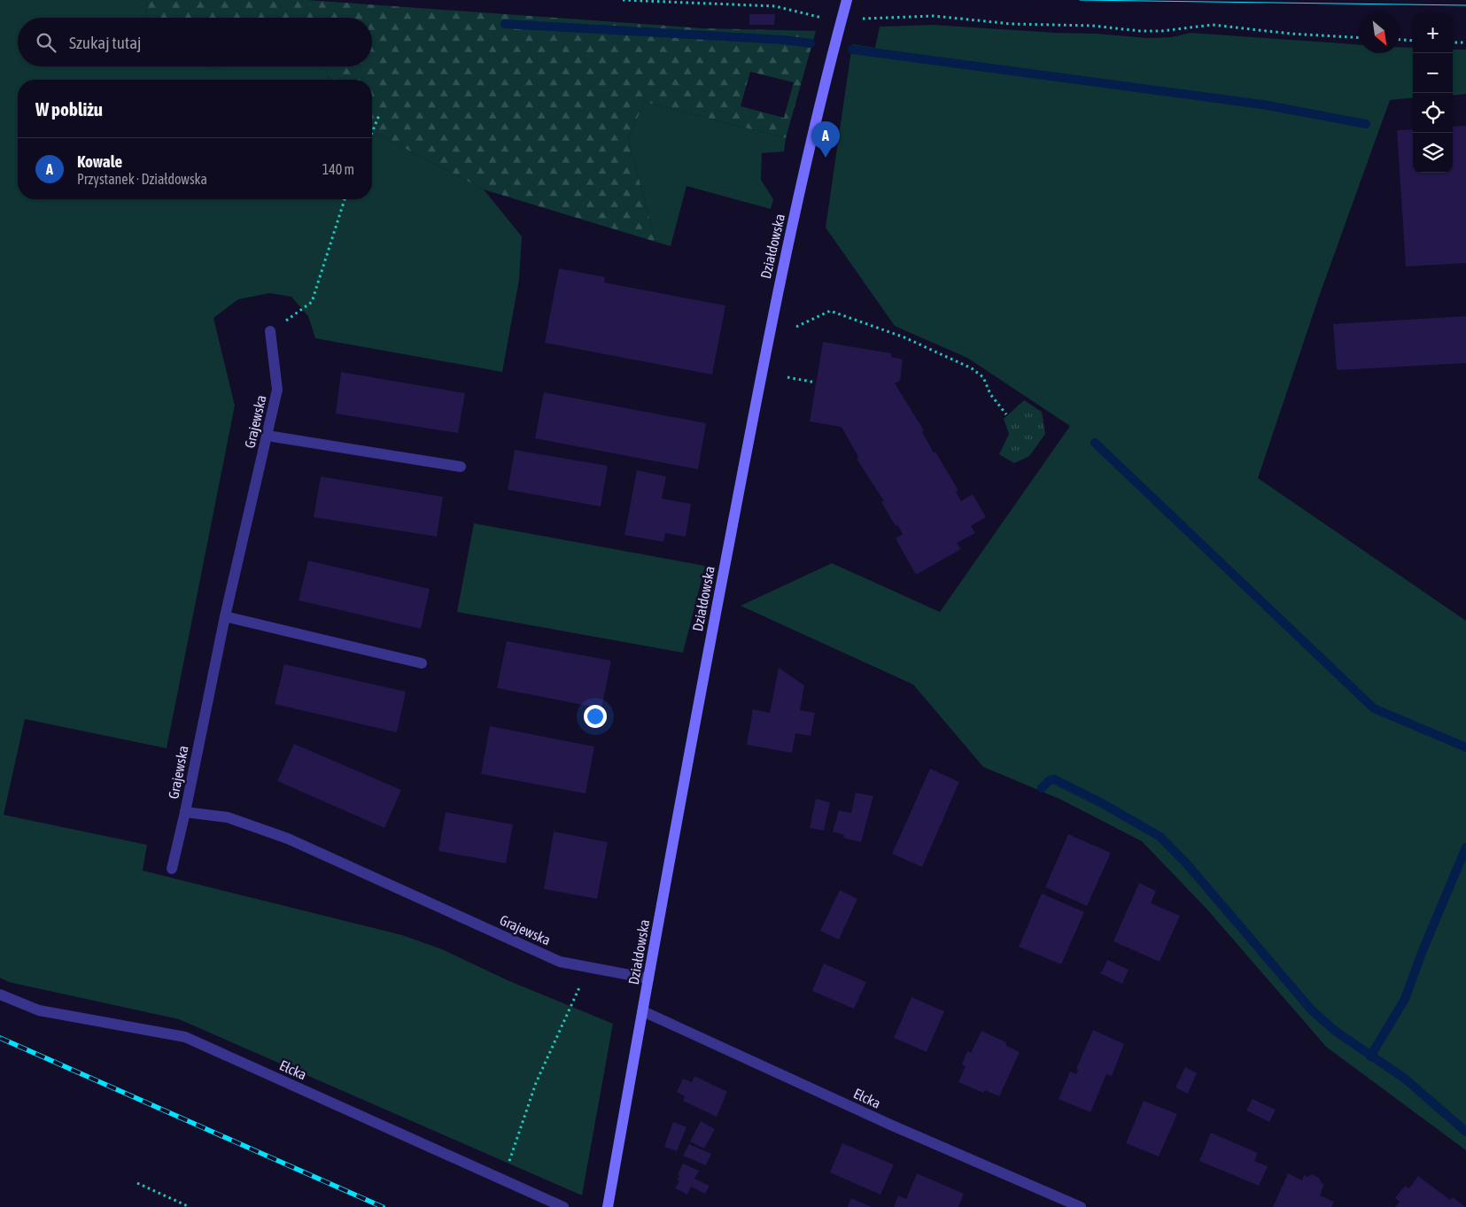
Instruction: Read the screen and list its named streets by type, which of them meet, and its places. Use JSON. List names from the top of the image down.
{
  "streets": {
    "street": ["Działdowska", "Grajewska", "Ełcka"]
  },
  "crossings": [
    ["Działdowska", "Grajewska"],
    ["Działdowska", "Ełcka"]
  ],
  "north": "bottom right",
  "page": {
    "map_buttons": ["+", "−"],
    "search": "Szukaj tutaj",
    "heading": "W pobliżu",
    "pins": "A",
    "list": [
      {
        "mark": "A",
        "name": "Kowale",
        "note": "Przystanek · Działdowska",
        "value": "140 m"
      }
    ]
  }
}
